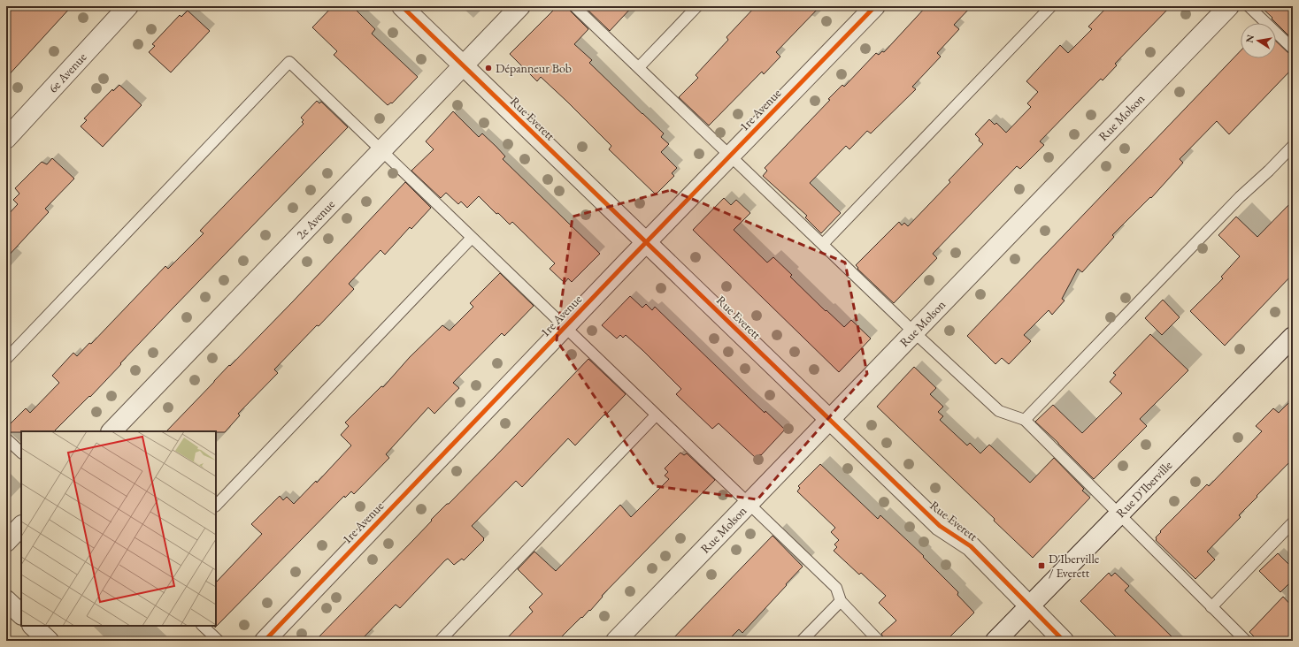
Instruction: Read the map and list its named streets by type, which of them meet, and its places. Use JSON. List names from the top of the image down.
{
  "streets": {
    "street": [
      "6e Avenue",
      "1re Avenue",
      "Rue Molson",
      "Rue Everett",
      "2e Avenue",
      "Rue D'Iberville"
    ]
  },
  "crossings": [
    ["1re Avenue", "Rue Everett"],
    ["Rue Molson", "Rue Everett"],
    ["Rue Everett", "2e Avenue"],
    ["Rue Everett", "Rue D'Iberville"]
  ],
  "places": {
    "other": ["Dépanneur Bob"],
    "transit": ["D'Iberville / Everett"]
  },
  "north": "left"
}
